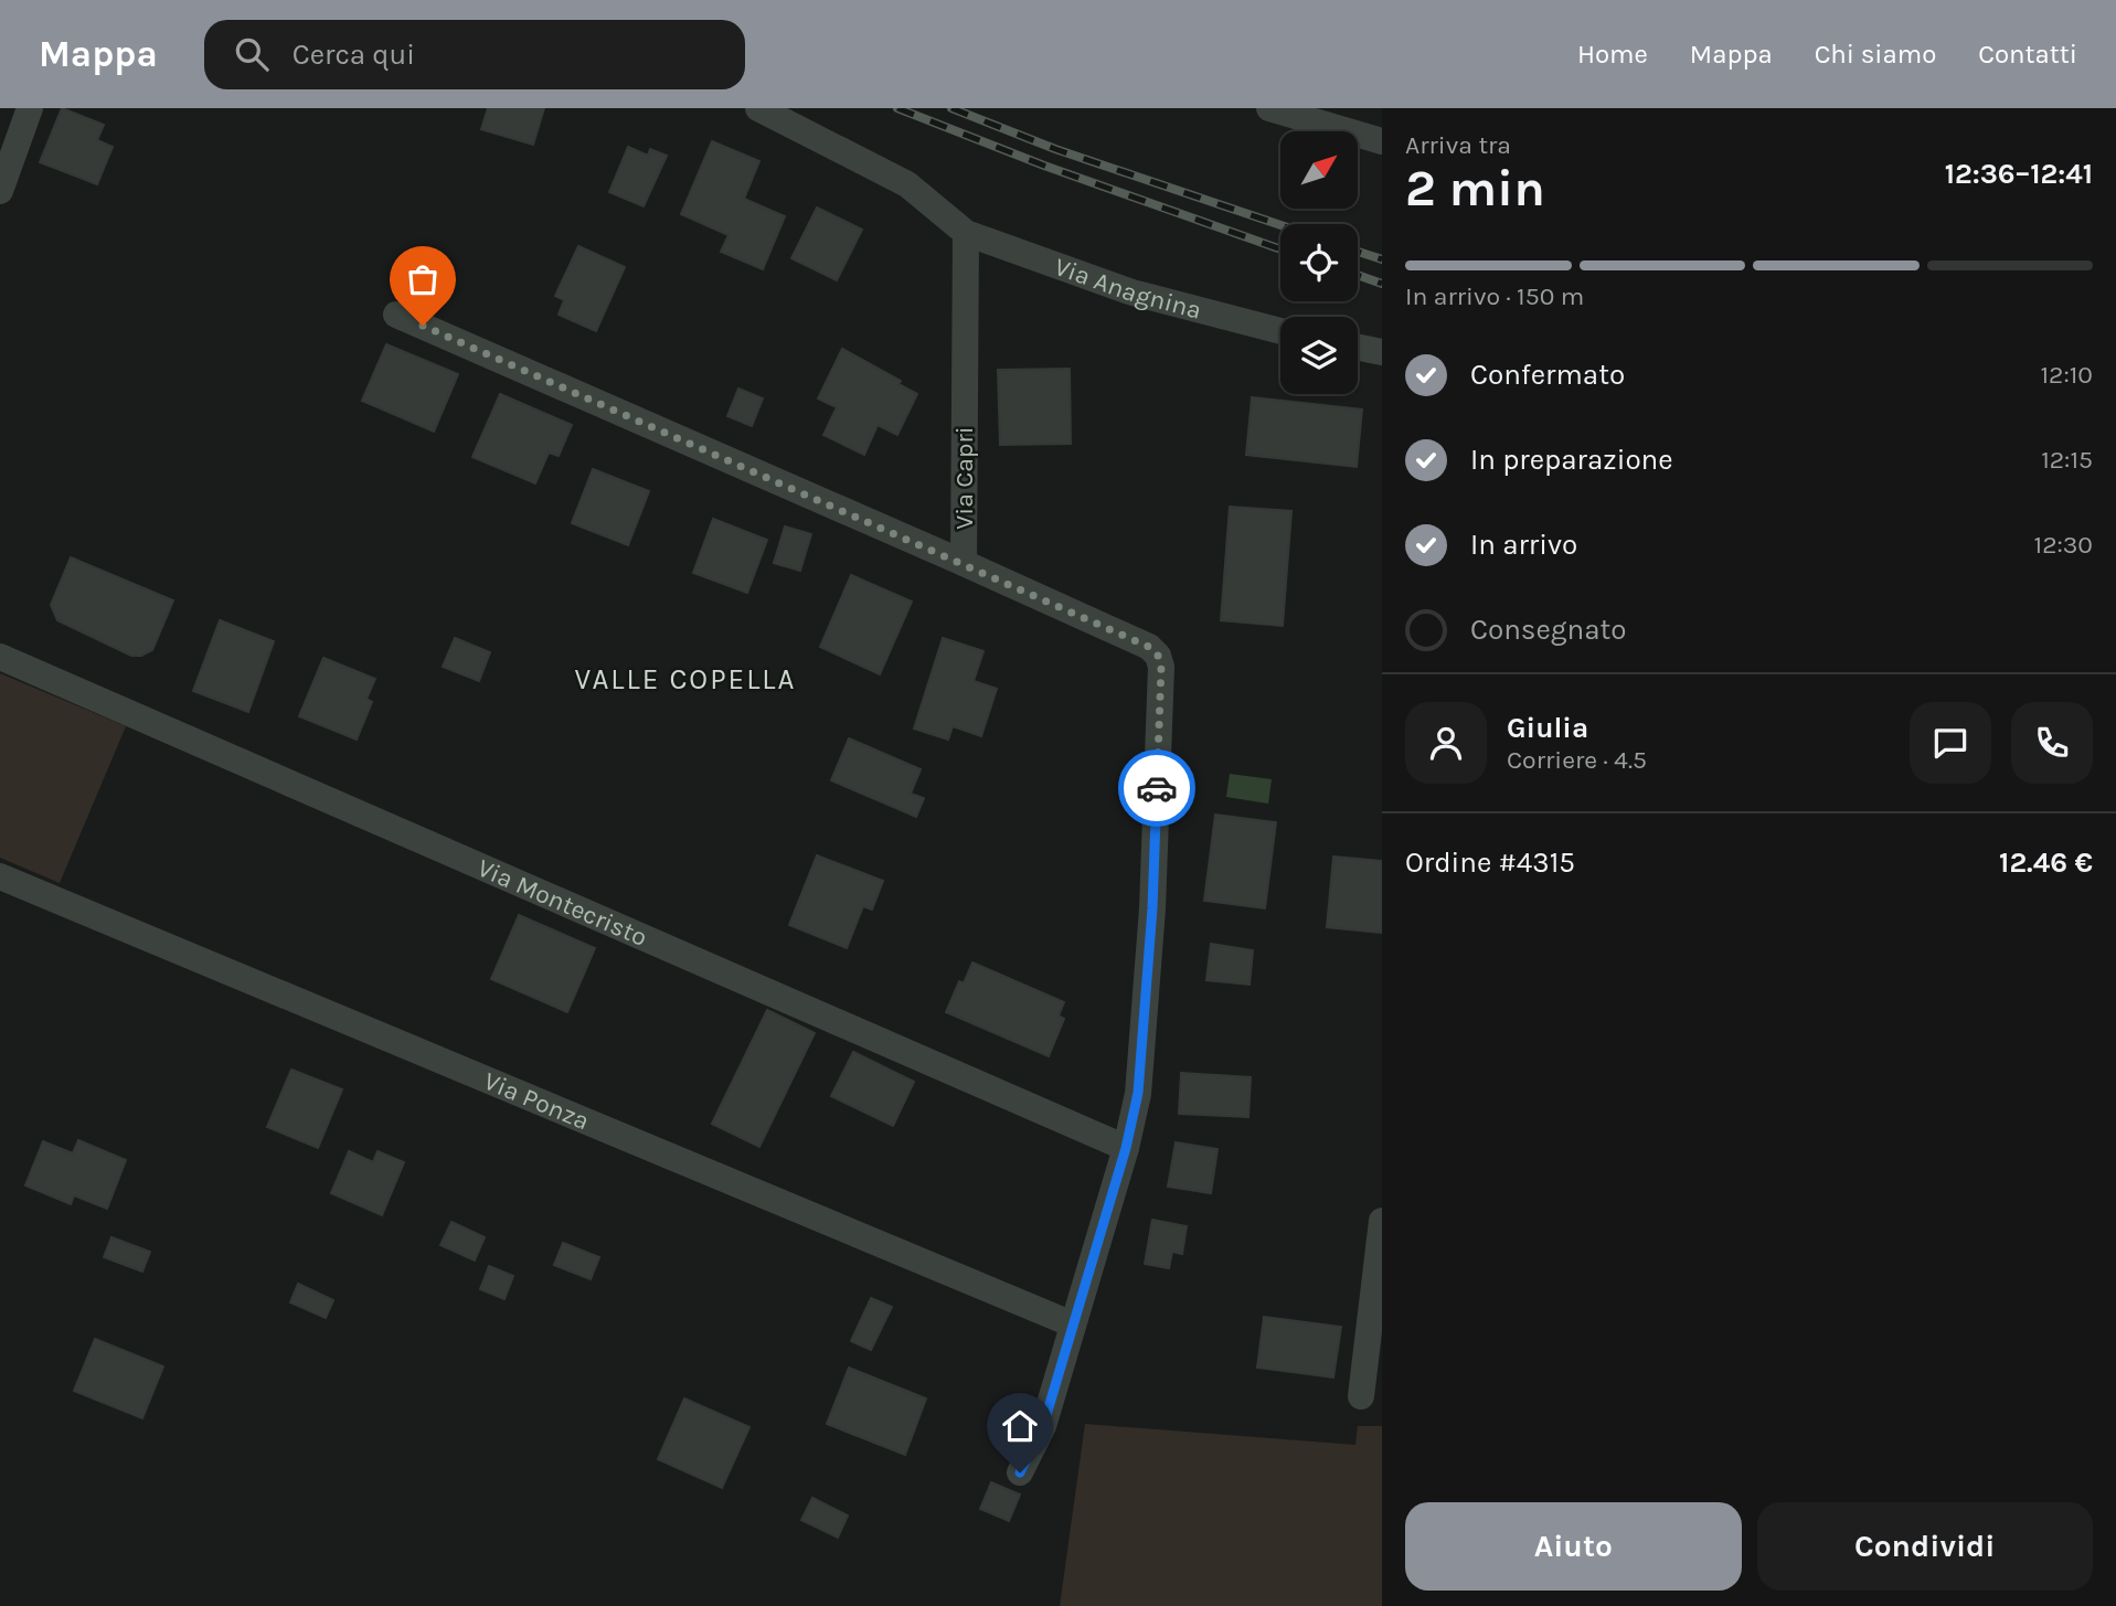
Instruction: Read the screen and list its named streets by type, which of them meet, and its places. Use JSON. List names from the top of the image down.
{
  "streets": {
    "street": [
      "Via Anagnina",
      "Via Capri",
      "Via Montecristo",
      "Via Ponza"
    ]
  },
  "crossings": [
    ["Via Anagnina", "Via Capri"],
    ["Via Capri", "Via Montecristo"],
    ["Via Capri", "Via Ponza"]
  ],
  "districts": ["VALLE COPELLA"],
  "north": "top right",
  "page": {
    "header": "Mappa",
    "search": "Cerca qui",
    "nav": [
      "Home",
      "Mappa",
      "Chi siamo",
      "Contatti"
    ],
    "heading": ["2 min", "Arriva tra", "12:36–12:41"],
    "panel": [
      "Giulia",
      "Corriere · 4.5",
      "Ordine #4315",
      "12.46 €"
    ],
    "bar": "In arrivo · 150 m",
    "list": [
      ["Confermato", "12:10"],
      ["In preparazione", "12:15"],
      ["In arrivo", "12:30"],
      "Consegnato"
    ],
    "buttons": ["Aiuto", "Condividi"]
  }
}
